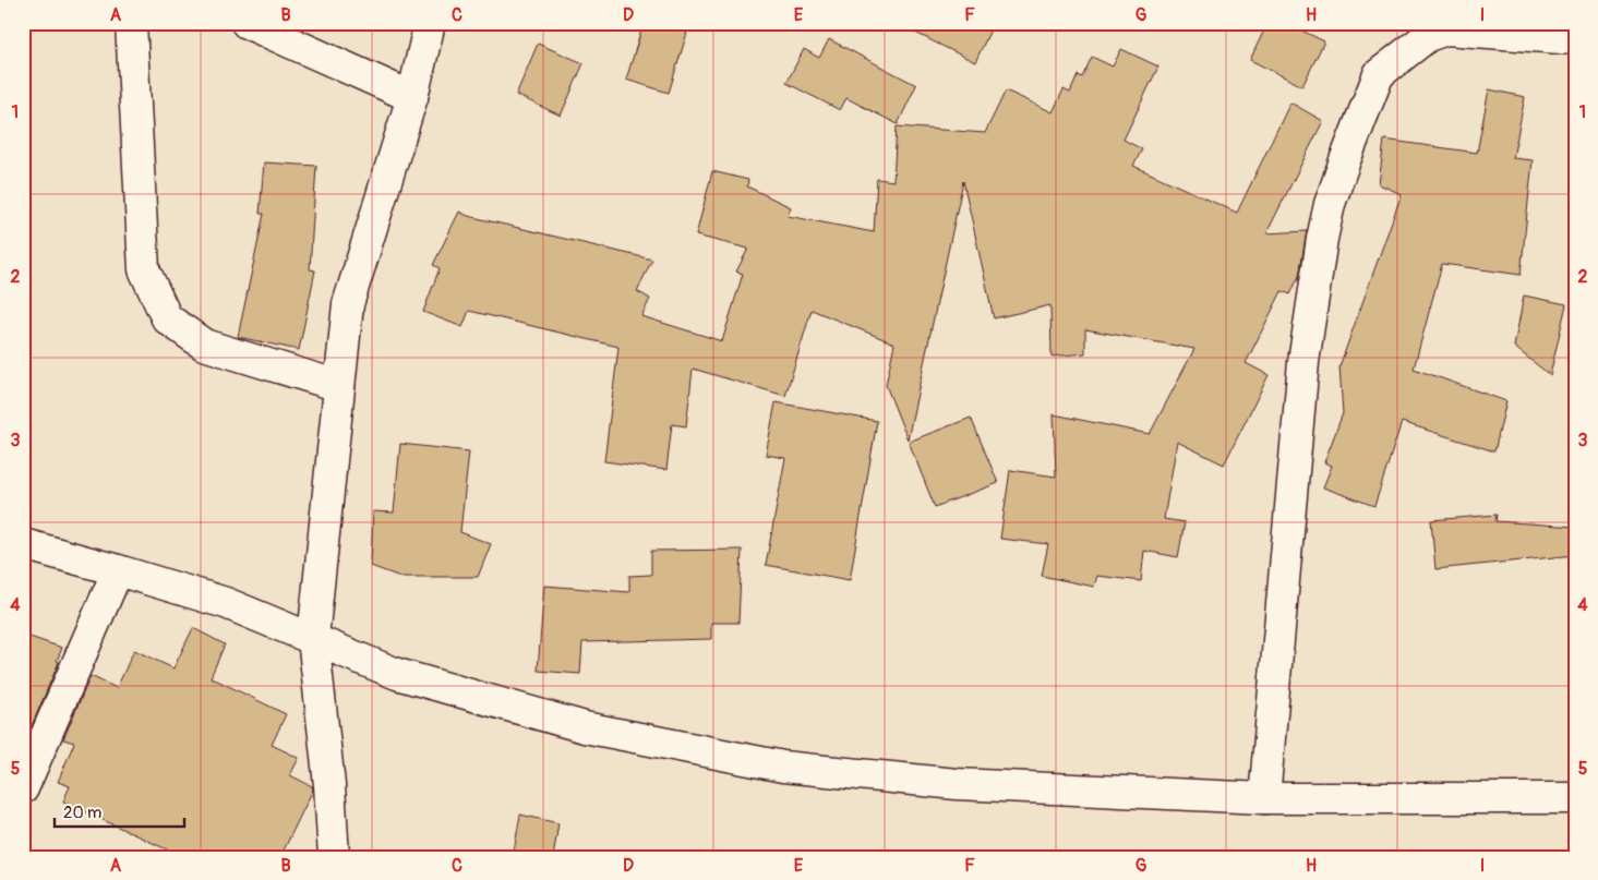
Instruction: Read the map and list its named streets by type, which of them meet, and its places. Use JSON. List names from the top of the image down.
{
  "scale_bar": "20 m",
  "grid": {
    "columns": [
      "A",
      "B",
      "C",
      "D",
      "E",
      "F",
      "G",
      "H",
      "I"
    ],
    "rows": [
      "1",
      "2",
      "3",
      "4",
      "5"
    ]
  }
}
